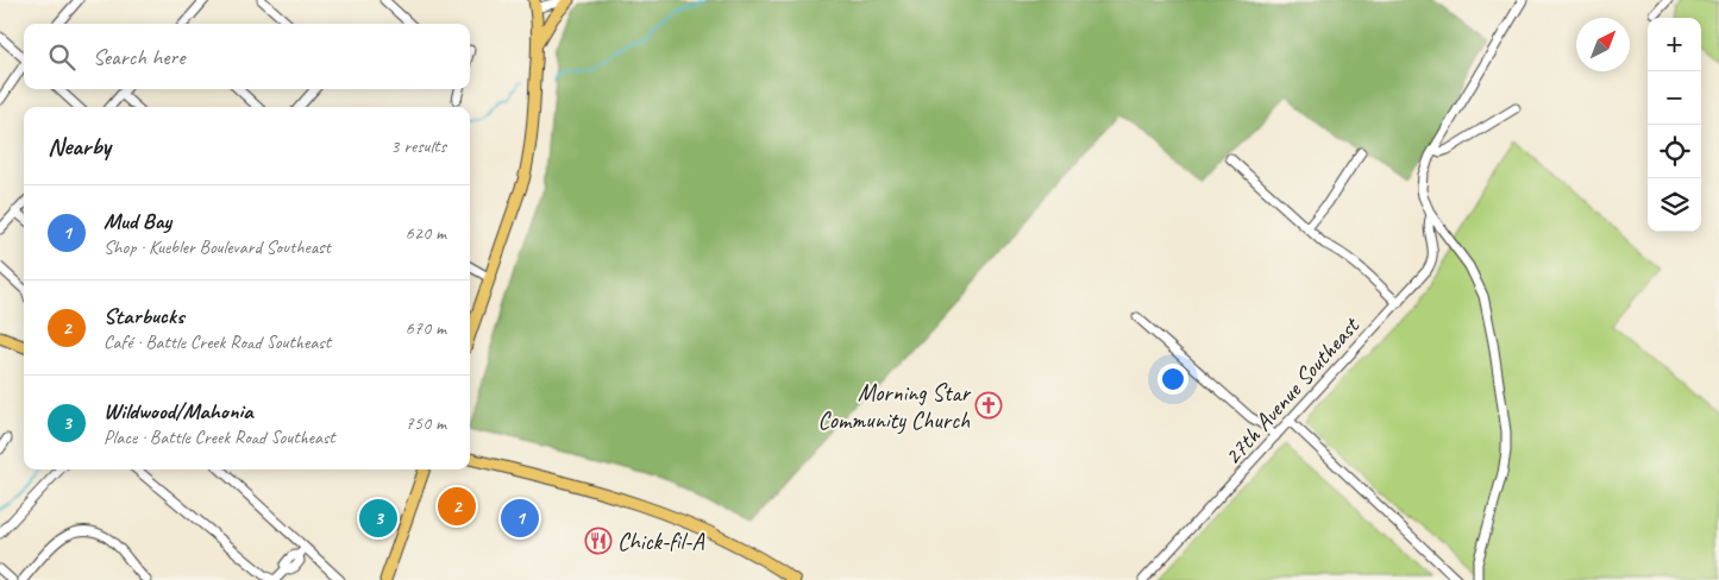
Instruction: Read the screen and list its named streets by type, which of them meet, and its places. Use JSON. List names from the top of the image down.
{
  "streets": {
    "street": ["27th Avenue Southeast"]
  },
  "places": {
    "church": ["Morning Star Community Church"],
    "restaurant": ["Chick-fil-A"]
  },
  "north": "top right",
  "page": {
    "map_buttons": ["+", "−"],
    "search": "Search here",
    "heading": ["Nearby", "3 results"],
    "list": [
      {
        "mark": "1",
        "name": "Mud Bay",
        "note": "Shop · Kuebler Boulevard Southeast",
        "value": "620 m"
      },
      {
        "mark": "2",
        "name": "Starbucks",
        "note": "Café · Battle Creek Road Southeast",
        "value": "670 m"
      },
      {
        "mark": "3",
        "name": "Wildwood/Mahonia",
        "note": "Place · Battle Creek Road Southeast",
        "value": "750 m"
      }
    ],
    "pins": ["2", "1", "3"]
  }
}
